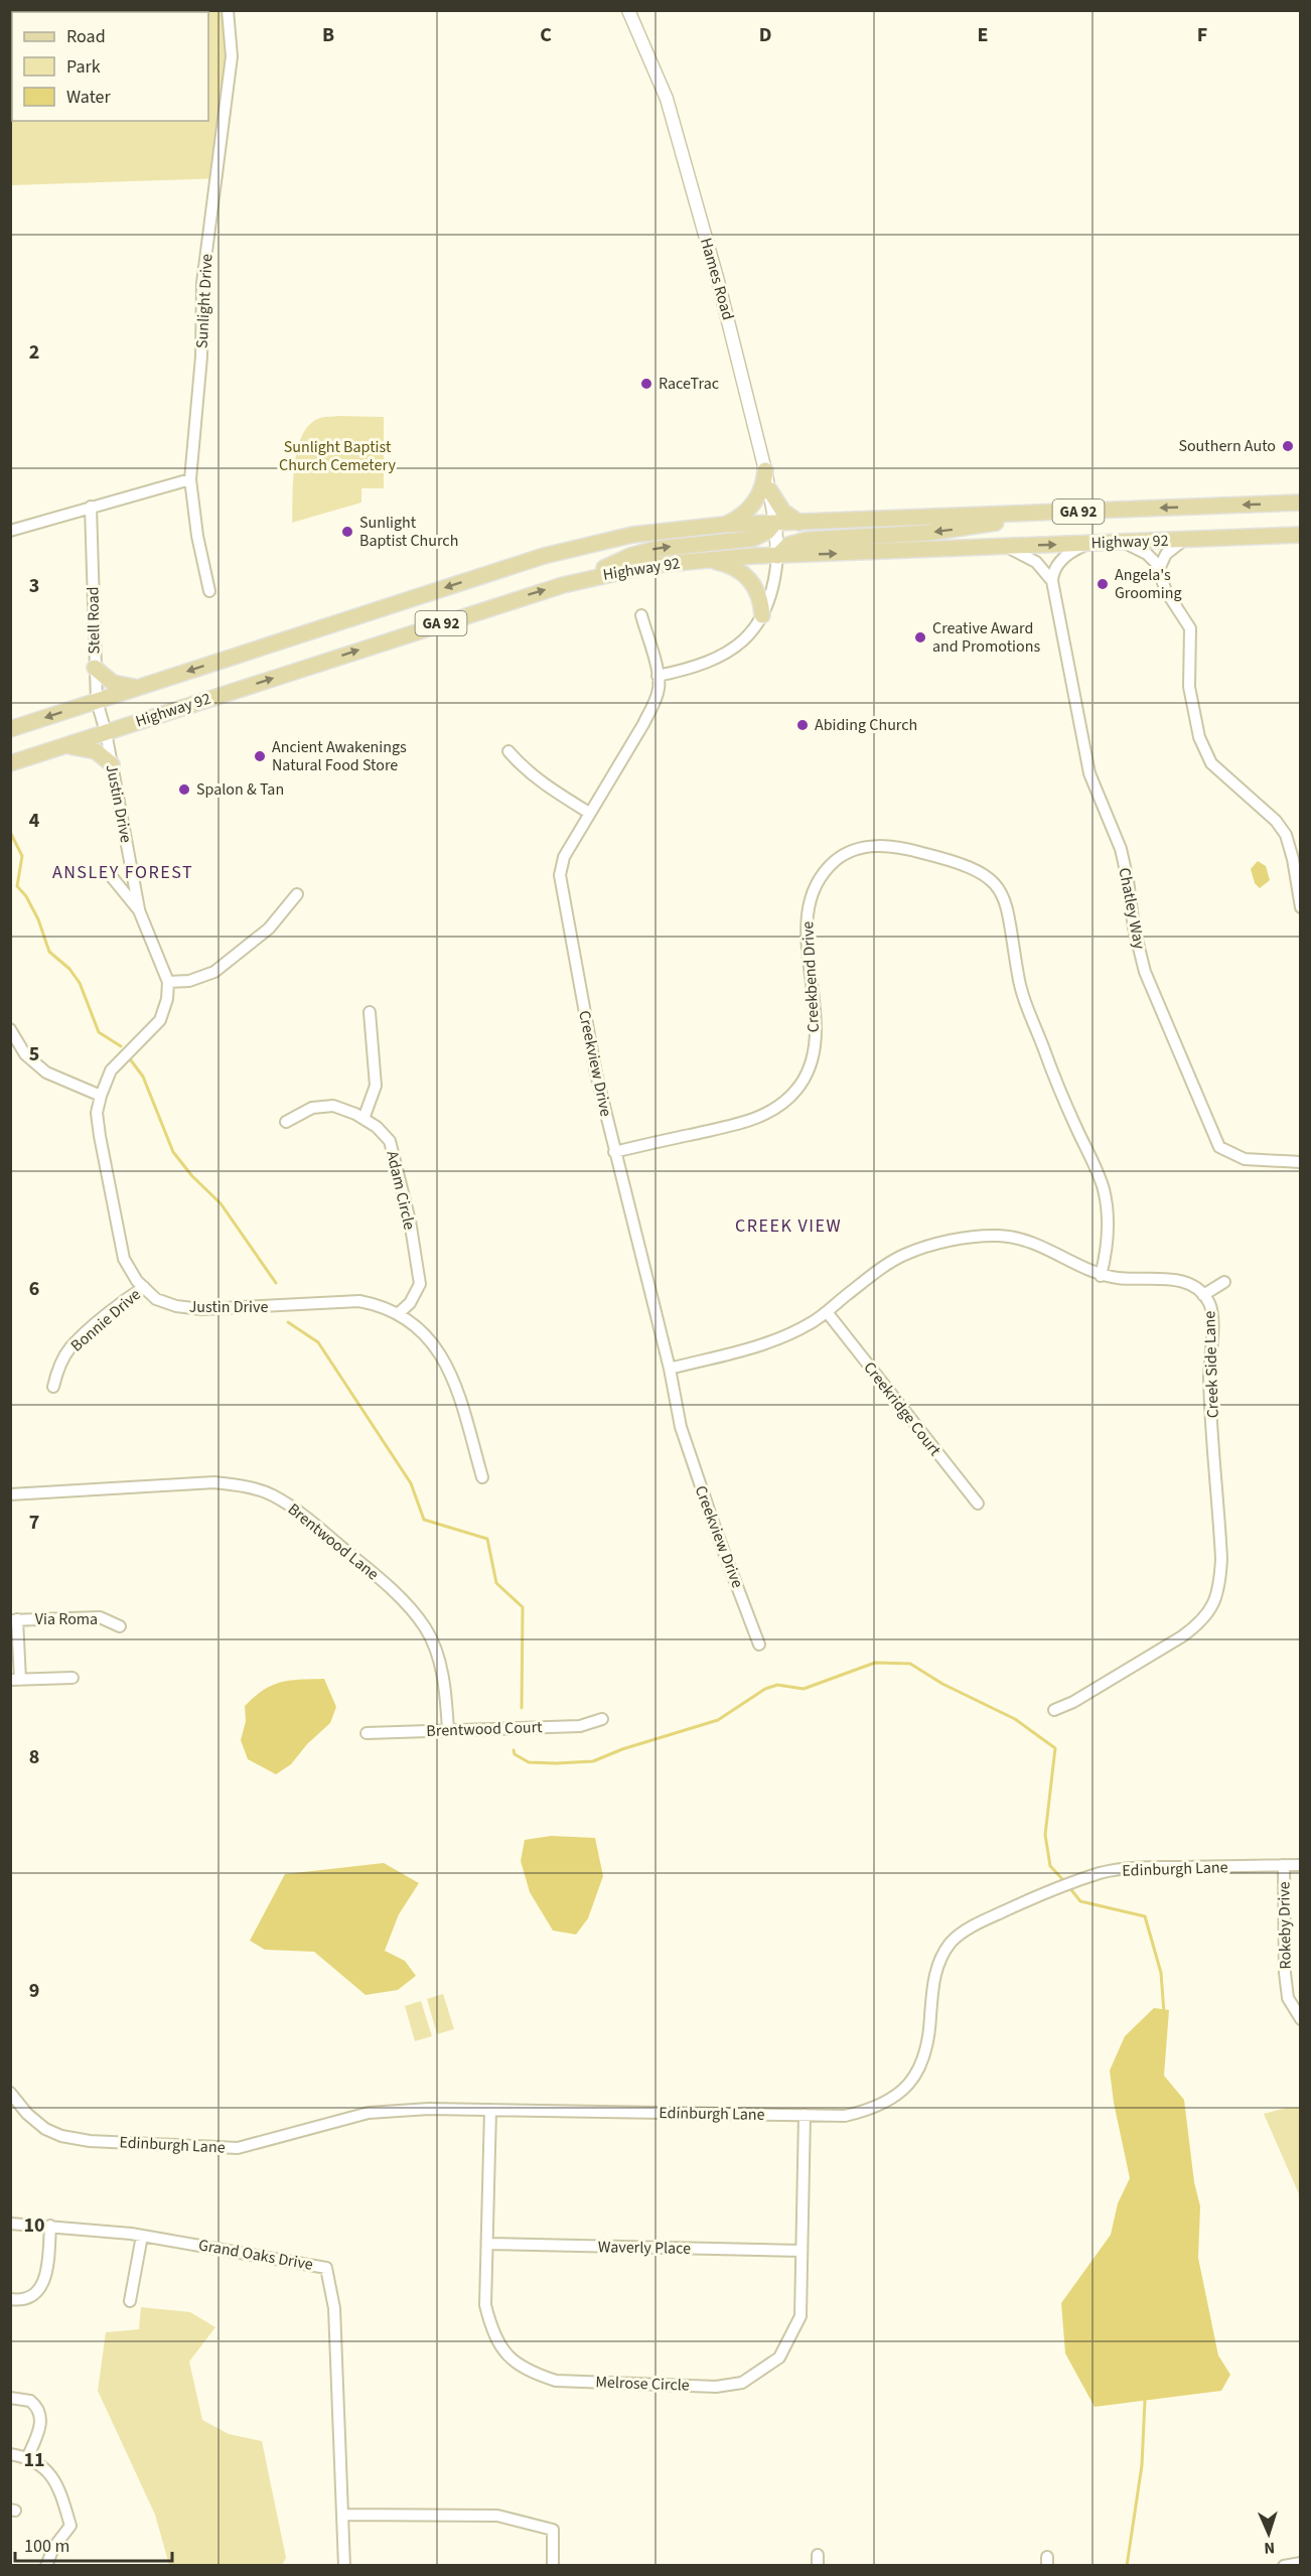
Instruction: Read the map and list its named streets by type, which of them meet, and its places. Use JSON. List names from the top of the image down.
{
  "streets": {
    "main road": ["GA 92", "Highway 92"],
    "street": [
      "Hames Road",
      "Sunlight Drive",
      "Stell Road",
      "Justin Drive",
      "Chatley Way",
      "Creekbend Drive",
      "Creekview Drive",
      "Adam Circle",
      "Bonnie Drive",
      "Creek Side Lane",
      "Creekridge Court",
      "Brentwood Lane",
      "Via Roma",
      "Brentwood Court",
      "Edinburgh Lane",
      "Rokeby Drive",
      "Waverly Place",
      "Grand Oaks Drive",
      "Melrose Circle"
    ]
  },
  "crossings": [
    ["Hames Road", "Highway 92"],
    ["Highway 92", "Stell Road"],
    ["Highway 92", "Justin Drive"],
    ["Stell Road", "Justin Drive"],
    ["Justin Drive", "Adam Circle"],
    ["Justin Drive", "Bonnie Drive"],
    ["Creekbend Drive", "Creekview Drive"],
    ["Creekbend Drive", "Creek Side Lane"],
    ["Creekview Drive", "Creek Side Lane"],
    ["Creek Side Lane", "Creekridge Court"],
    ["Brentwood Lane", "Brentwood Court"],
    ["Edinburgh Lane", "Rokeby Drive"],
    ["Edinburgh Lane", "Melrose Circle"],
    ["Waverly Place", "Melrose Circle"]
  ],
  "districts": ["ANSLEY FOREST", "CREEK VIEW"],
  "parks": ["Sunlight Baptist Church Cemetery"],
  "places": [
    "RaceTrac",
    "Southern Auto",
    "Sunlight Baptist Church",
    "Angela's Grooming",
    "Creative Award and Promotions",
    "Abiding Church",
    "Ancient Awakenings Natural Food Store",
    "Spalon & Tan"
  ],
  "legend": ["Road", "Park", "Water"],
  "scale_bar": "100 m",
  "north": "bottom",
  "grid": {
    "columns": [
      "B",
      "C",
      "D",
      "E",
      "F"
    ],
    "rows": [
      "2",
      "3",
      "4",
      "5",
      "6",
      "7",
      "8",
      "9",
      "10",
      "11"
    ]
  }
}
